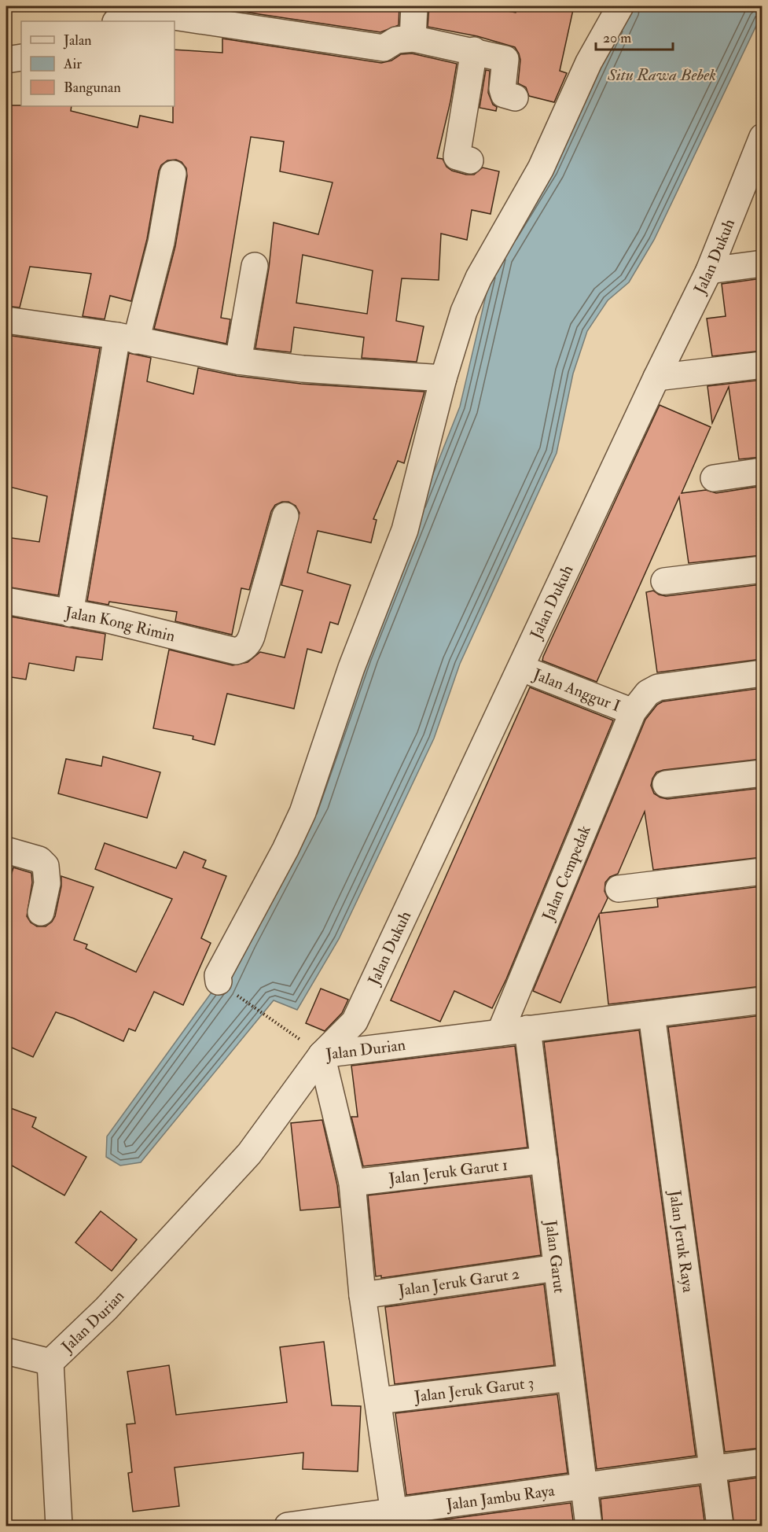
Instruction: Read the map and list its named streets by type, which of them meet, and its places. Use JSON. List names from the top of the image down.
{
  "streets": {
    "street": [
      "Jalan Dukuh",
      "Jalan Kong Rimin",
      "Jalan Anggur I",
      "Jalan Cempedak",
      "Jalan Durian",
      "Jalan Jeruk Garut 1",
      "Jalan Jeruk Raya",
      "Jalan Garut",
      "Jalan Jeruk Garut 2",
      "Jalan Jeruk Garut 3",
      "Jalan Jambu Raya"
    ]
  },
  "crossings": [
    ["Jalan Dukuh", "Jalan Anggur I"],
    ["Jalan Dukuh", "Jalan Durian"],
    ["Jalan Anggur I", "Jalan Cempedak"],
    ["Jalan Cempedak", "Jalan Durian"],
    ["Jalan Durian", "Jalan Jeruk Raya"],
    ["Jalan Durian", "Jalan Garut"],
    ["Jalan Jeruk Garut 1", "Jalan Garut"],
    ["Jalan Jeruk Raya", "Jalan Jambu Raya"],
    ["Jalan Garut", "Jalan Jeruk Garut 2"],
    ["Jalan Garut", "Jalan Jeruk Garut 3"],
    ["Jalan Garut", "Jalan Jambu Raya"]
  ],
  "water": ["Situ Rawa Bebek"],
  "legend": ["Jalan", "Air", "Bangunan"],
  "scale_bar": "20 m"
}
